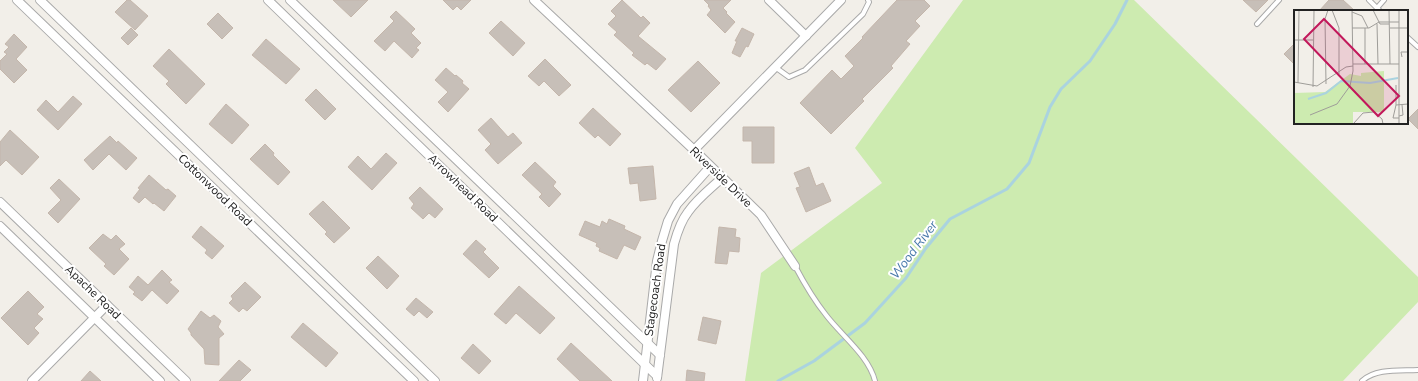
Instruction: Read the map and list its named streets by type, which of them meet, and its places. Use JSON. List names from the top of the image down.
{
  "streets": {
    "street": [
      "Riverside Drive",
      "Arrowhead Road",
      "Cottonwood Road",
      "Stagecoach Road",
      "Apache Road"
    ]
  },
  "crossings": [
    ["Riverside Drive", "Stagecoach Road"],
    ["Arrowhead Road", "Stagecoach Road"]
  ],
  "water": ["Wood River"]
}
